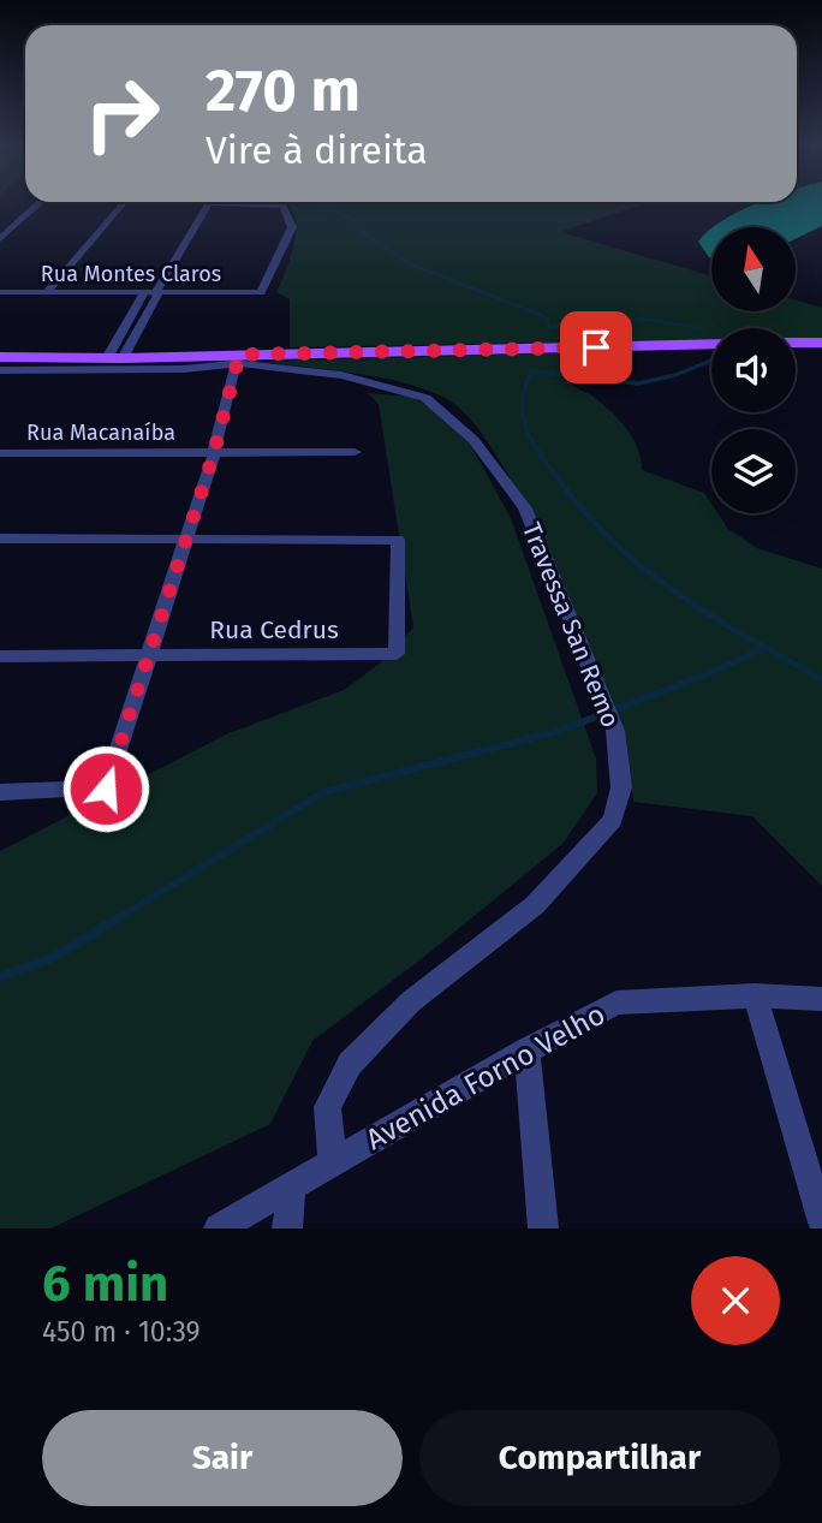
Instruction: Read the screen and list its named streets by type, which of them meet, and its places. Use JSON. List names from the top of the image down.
{
  "streets": {
    "street": [
      "Rua Montes Claros",
      "Rua Macanaíba",
      "Travessa San Remo",
      "Rua Cedrus",
      "Avenida Forno Velho"
    ]
  },
  "crossings": [
    ["Travessa San Remo", "Avenida Forno Velho"]
  ],
  "north": "top",
  "page": {
    "turn": ["270 m", "Vire à direita"],
    "heading": ["6 min", "450 m · 10:39"],
    "buttons": ["Sair", "Compartilhar"]
  }
}
